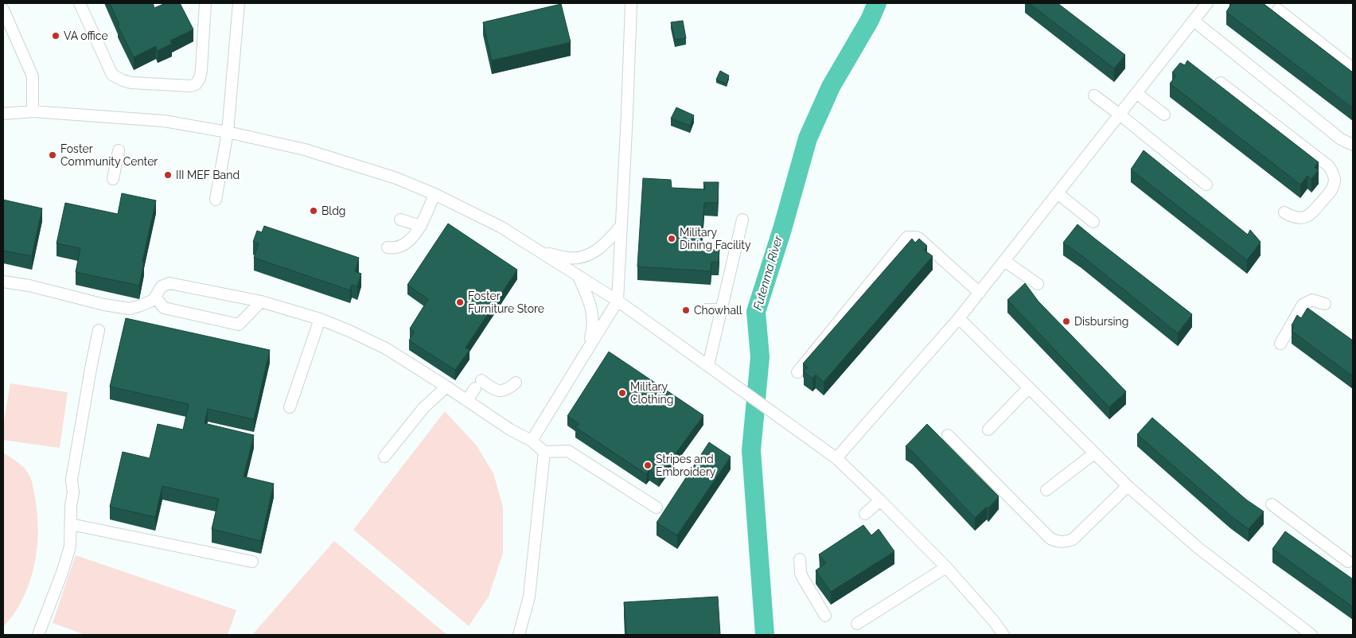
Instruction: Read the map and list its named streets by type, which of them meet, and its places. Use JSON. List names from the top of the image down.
{
  "water": ["Futenma River"],
  "places": [
    "VA office",
    "Foster Community Center",
    "III MEF Band",
    "Bldg",
    "Military Dining Facility",
    "Foster Furniture Store",
    "Chowhall",
    "Disbursing",
    "Military Clothing",
    "Stripes and Embroidery"
  ]
}
